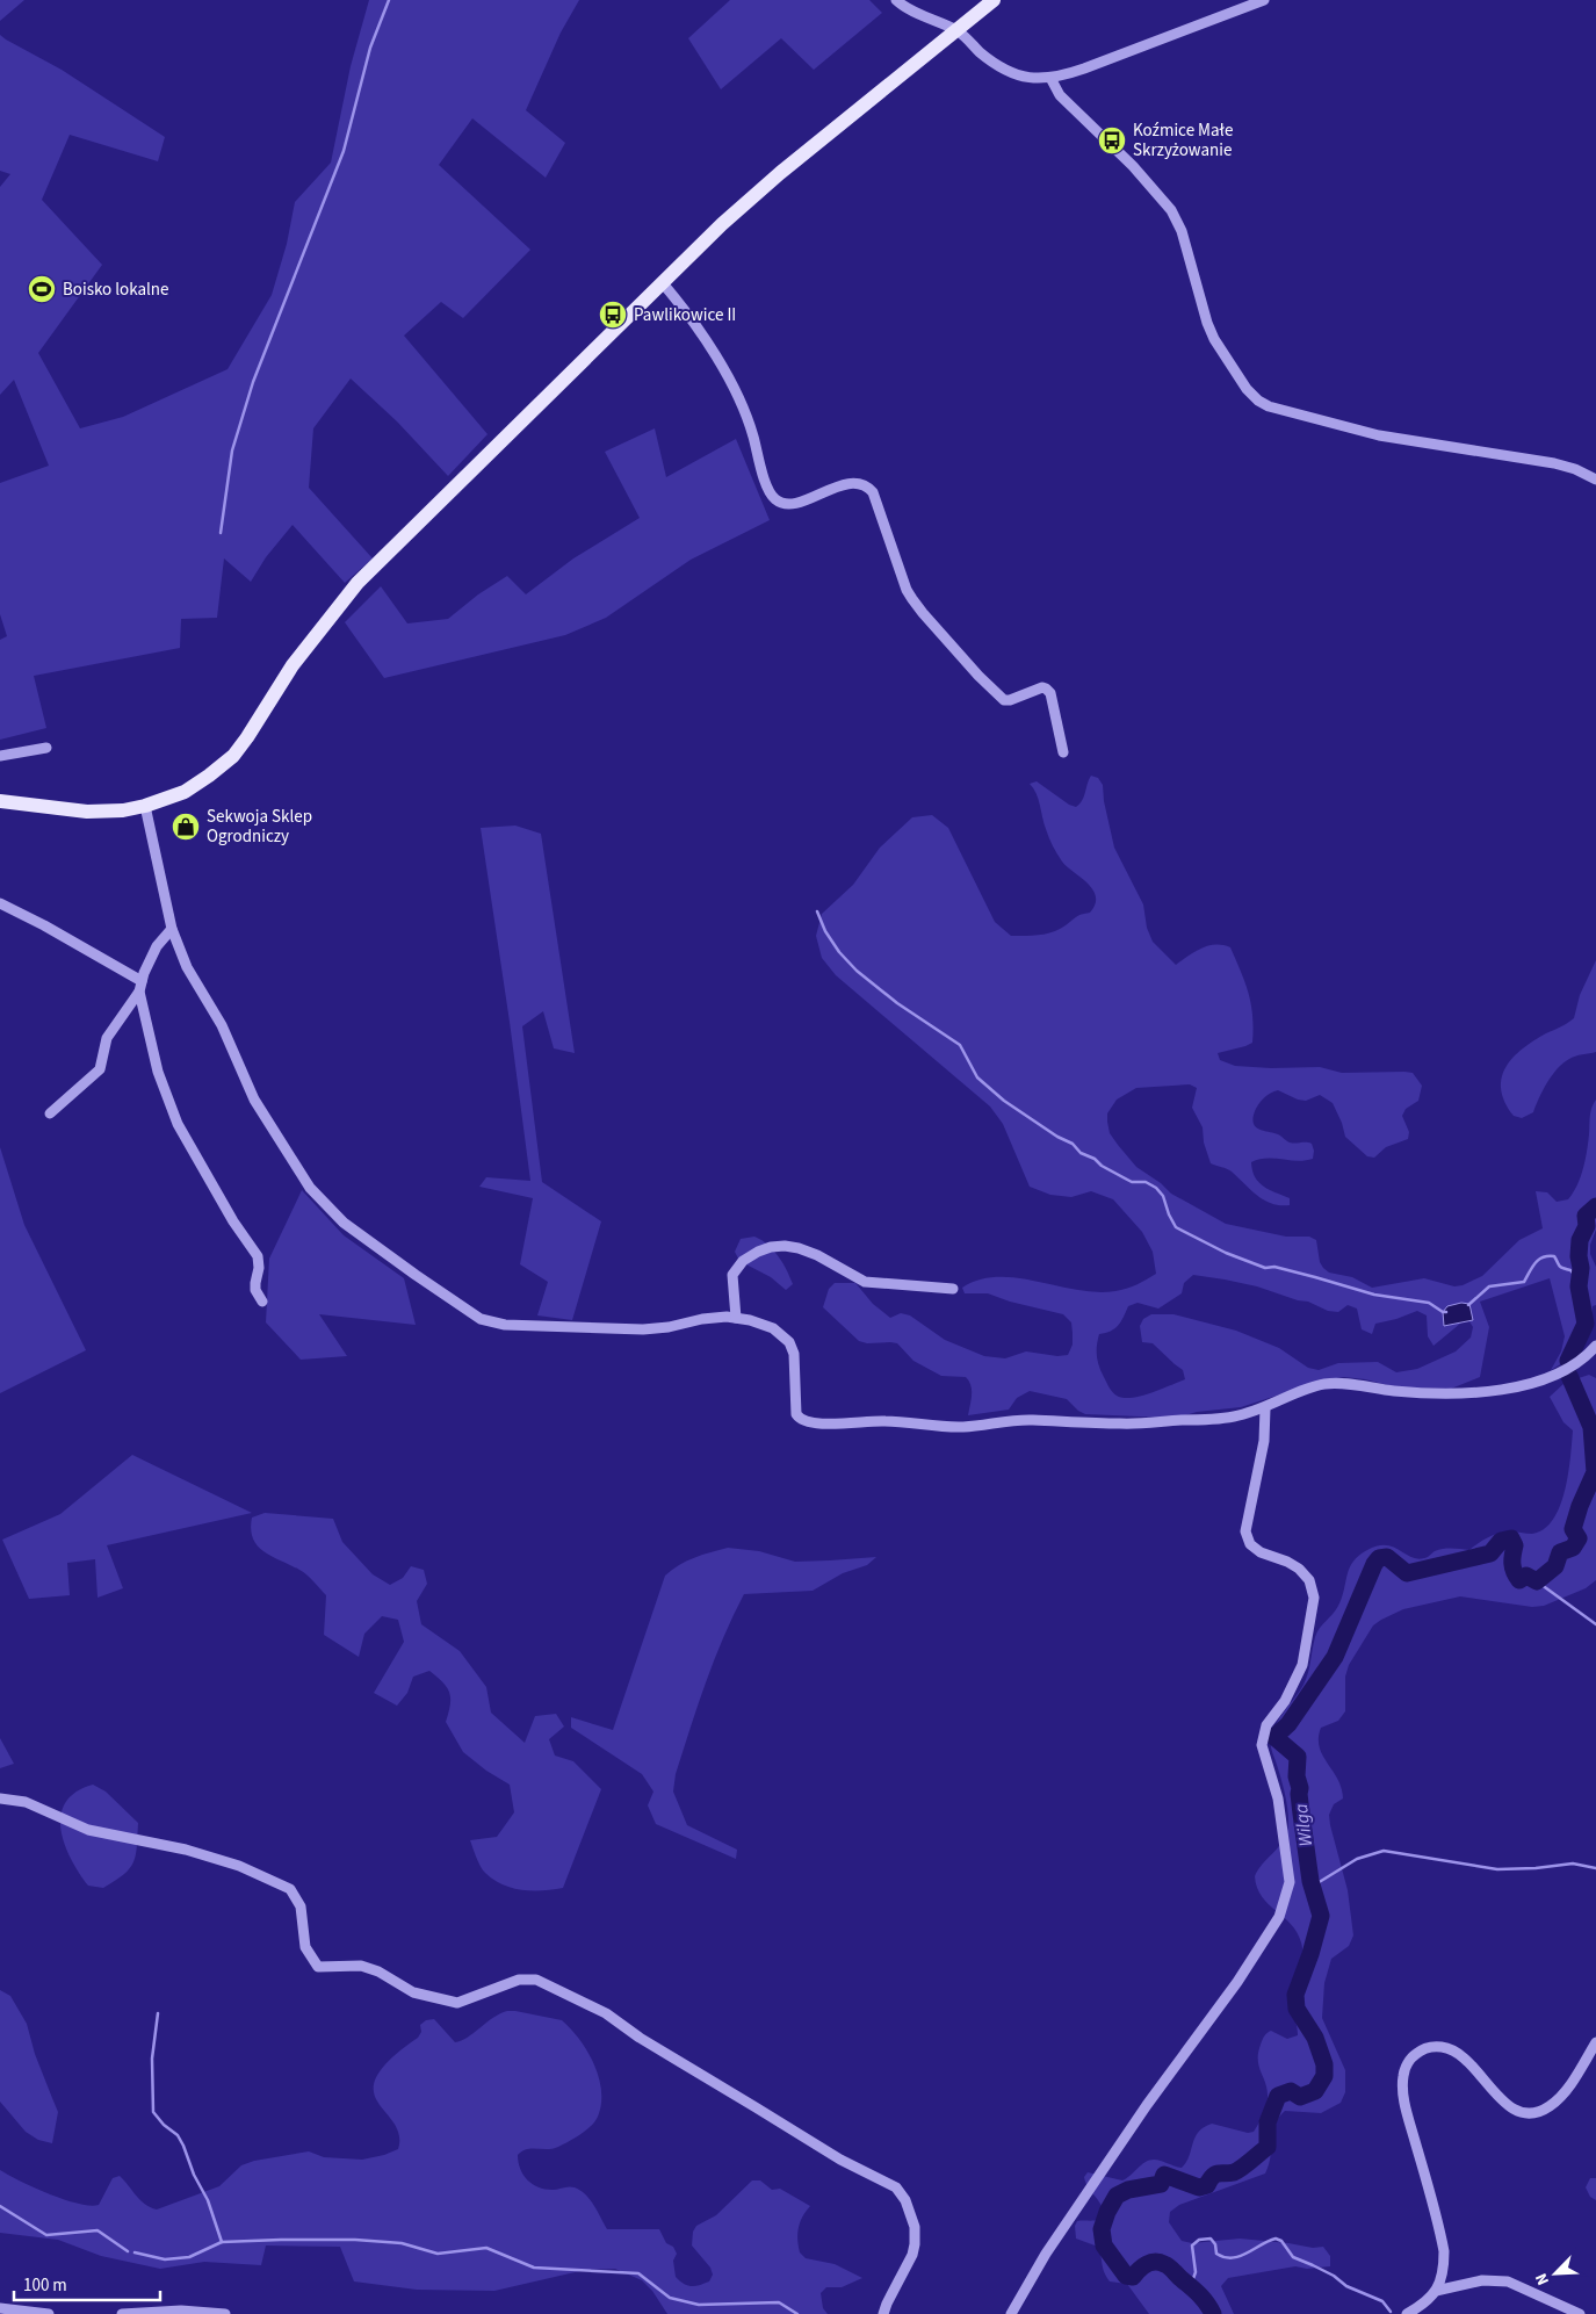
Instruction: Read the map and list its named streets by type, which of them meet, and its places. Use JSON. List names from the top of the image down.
{
  "water": ["Wilga"],
  "places": {
    "bus stop": ["Koźmice Małe Skrzyżowanie", "Pawlikowice II"],
    "sports": ["Boisko lokalne"],
    "shop": ["Sekwoja Sklep Ogrodniczy"]
  },
  "scale_bar": "100 m",
  "north": "bottom left"
}
